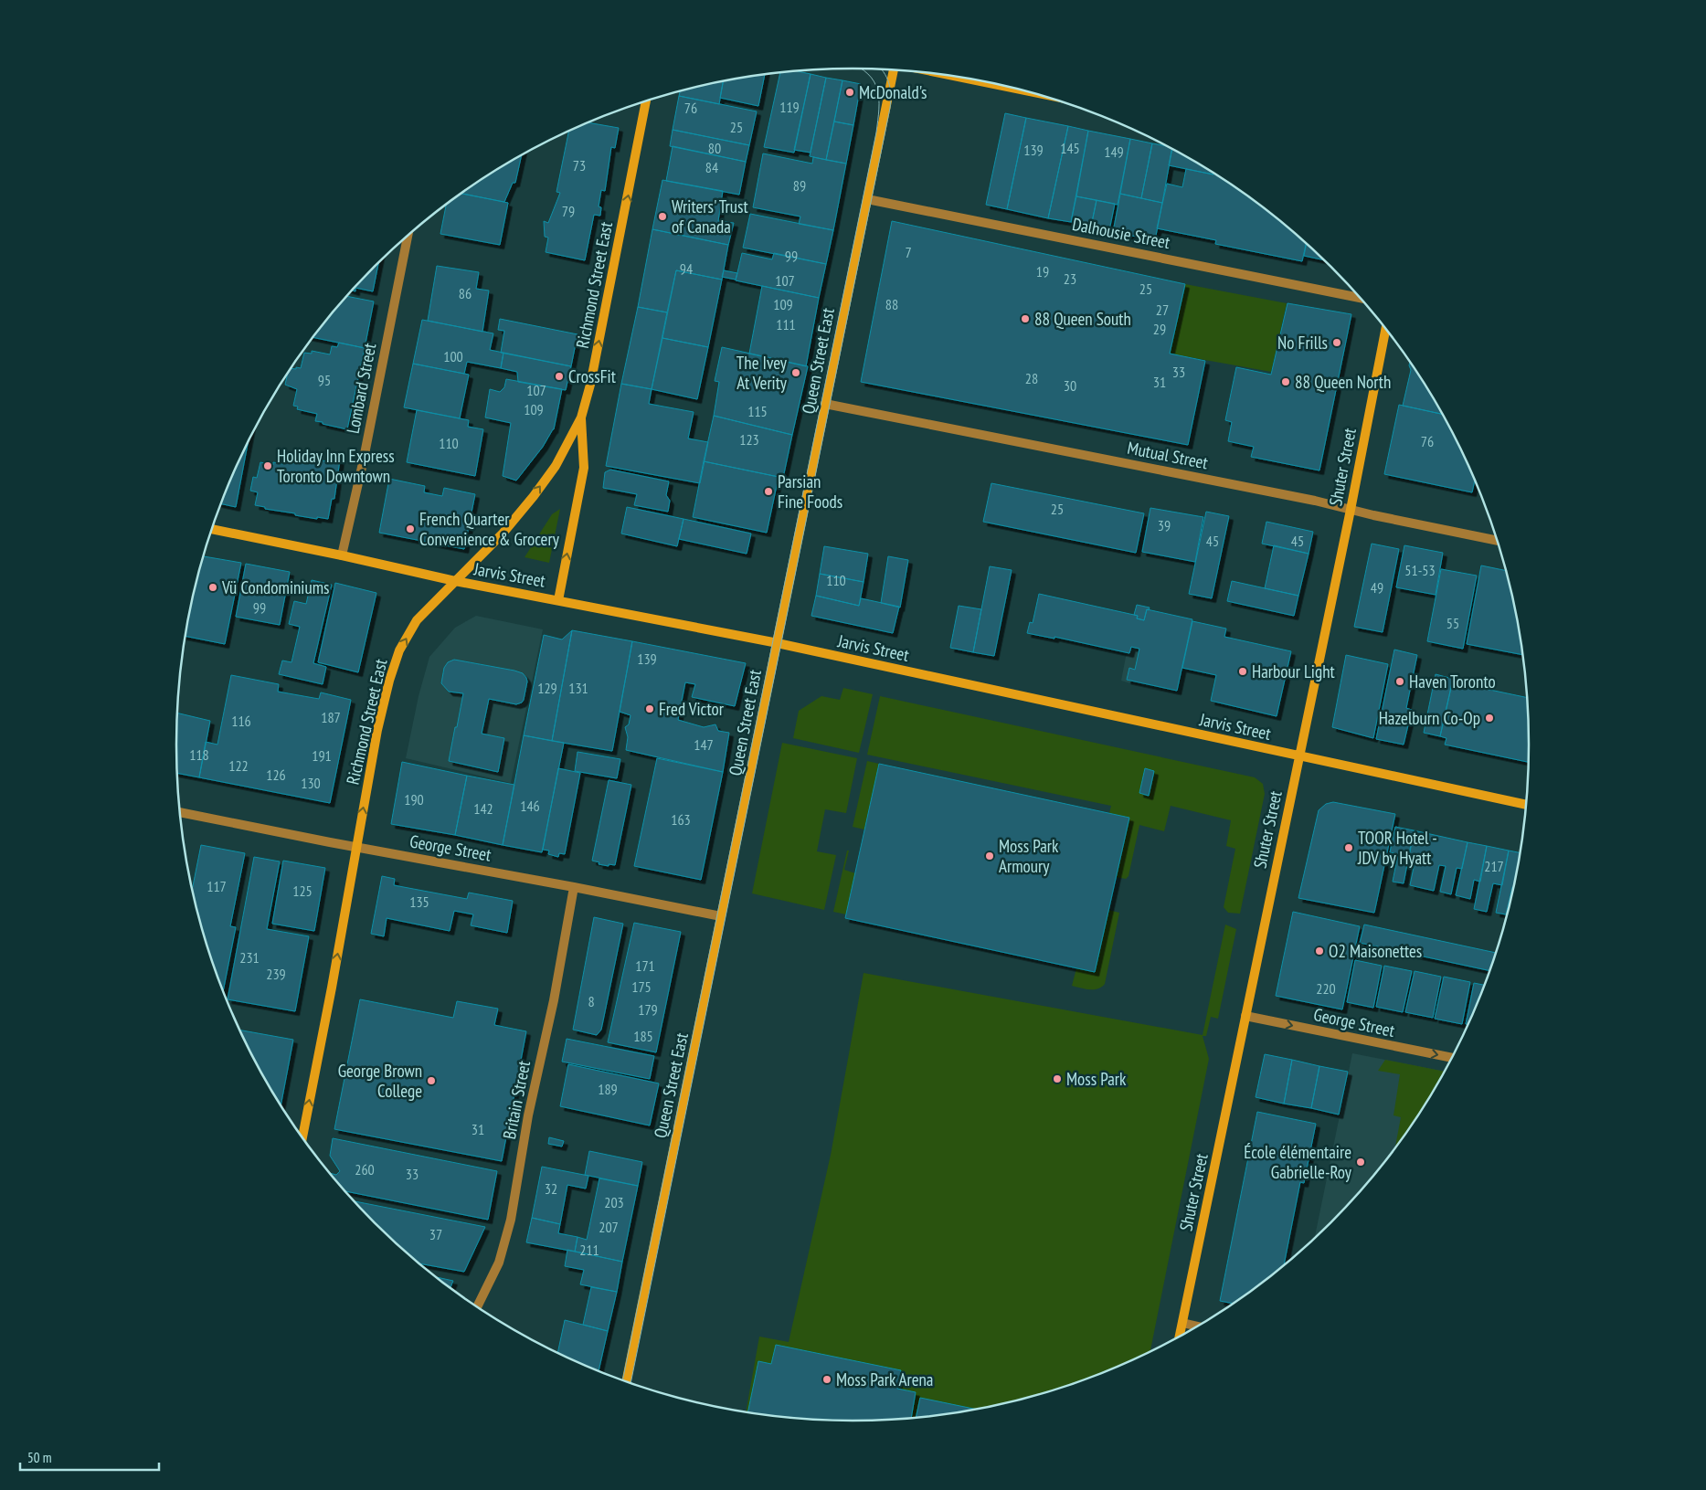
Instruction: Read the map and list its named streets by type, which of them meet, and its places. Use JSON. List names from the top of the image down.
{
  "streets": {
    "main road": [
      "Richmond Street East",
      "Queen Street East",
      "Shuter Street",
      "Jarvis Street"
    ],
    "street": [
      "Dalhousie Street",
      "Lombard Street",
      "Mutual Street",
      "George Street",
      "Britain Street"
    ]
  },
  "crossings": [
    ["Dalhousie Street", "Queen Street East"],
    ["Richmond Street East", "Jarvis Street"],
    ["Richmond Street East", "George Street"],
    ["Queen Street East", "Mutual Street"],
    ["Queen Street East", "Jarvis Street"],
    ["Queen Street East", "George Street"],
    ["Lombard Street", "Jarvis Street"],
    ["Mutual Street", "Shuter Street"],
    ["Shuter Street", "Jarvis Street"],
    ["Shuter Street", "George Street"],
    ["George Street", "Britain Street"]
  ],
  "one_way": ["Richmond Street East"],
  "places": [
    "McDonald's",
    "Writers' Trust of Canada",
    "88 Queen South",
    "No Frills",
    "The Ivey At Verity",
    "CrossFit",
    "88 Queen North",
    "Holiday Inn Express Toronto Downtown",
    "Parsian Fine Foods",
    "French Quarter Convenience & Grocery",
    "Vü Condominiums",
    "Harbour Light",
    "Haven Toronto",
    "Fred Victor",
    "Hazelburn Co-Op",
    "TOOR Hotel - JDV by Hyatt",
    "Moss Park Armoury",
    "O2 Maisonettes",
    "Moss Park",
    "George Brown College",
    "École élémentaire Gabrielle-Roy",
    "Moss Park Arena"
  ],
  "house_numbers": [
    "119",
    "76",
    "25",
    "80",
    "145",
    "139",
    "149",
    "73",
    "84",
    "89",
    "79",
    "7",
    "99",
    "94",
    "19",
    "23",
    "107",
    "25",
    "86",
    "109",
    "88",
    "27",
    "111",
    "29",
    "100",
    "33",
    "28",
    "95",
    "31",
    "30",
    "107",
    "109",
    "115",
    "123",
    "76",
    "110",
    "25",
    "39",
    "45",
    "45",
    "51-53",
    "110",
    "49",
    "99",
    "55",
    "139",
    "129",
    "131",
    "187",
    "116",
    "147",
    "118",
    "191",
    "122",
    "126",
    "130",
    "190",
    "146",
    "142",
    "163",
    "217",
    "117",
    "125",
    "135",
    "231",
    "171",
    "239",
    "175",
    "220",
    "8",
    "179",
    "185",
    "189",
    "31",
    "260",
    "33",
    "32",
    "203",
    "207",
    "37",
    "211"
  ],
  "scale_bar": "50 m"
}
